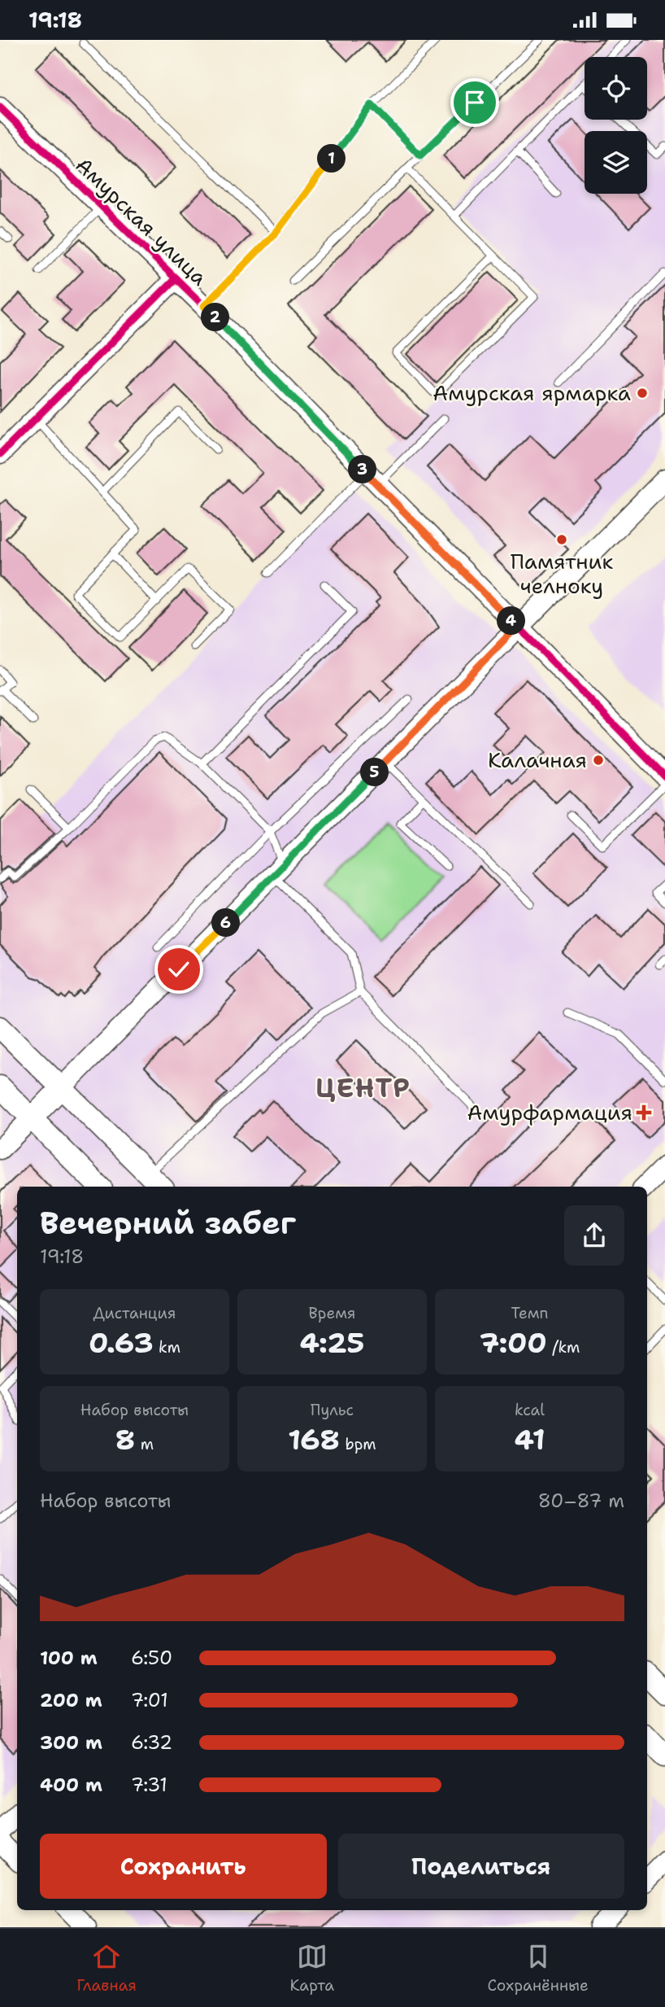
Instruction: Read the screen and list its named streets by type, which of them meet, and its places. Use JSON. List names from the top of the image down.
{
  "streets": {
    "street": ["Амурская улица"]
  },
  "districts": ["ЦЕНТР"],
  "places": {
    "other": ["Амурская ярмарка", "Памятник челноку", "Калачная"],
    "health": ["Амурфармация"]
  },
  "page": {
    "status": "19:18",
    "pins": [
      "1",
      "2",
      "3",
      "4",
      "5",
      "6"
    ],
    "heading": ["Вечерний забег", "19:18"],
    "stats": [
      ["Дистанция", "0.63 km"],
      ["Время", "4:25"],
      ["Темп", "7:00 /km"],
      ["Набор высоты", "8 m"],
      ["Пульс", "168 bpm"],
      ["kcal", "41"]
    ],
    "chart": ["Набор высоты", "80–87 m"],
    "list": [
      {
        "name": "100 m",
        "note": "6:50"
      },
      {
        "name": "200 m",
        "note": "7:01"
      },
      {
        "name": "300 m",
        "note": "6:32"
      },
      {
        "name": "400 m",
        "note": "7:31"
      }
    ],
    "buttons": ["Сохранить", "Поделиться"],
    "tabs": ["Главная", "Карта", "Сохранённые"]
  }
}
